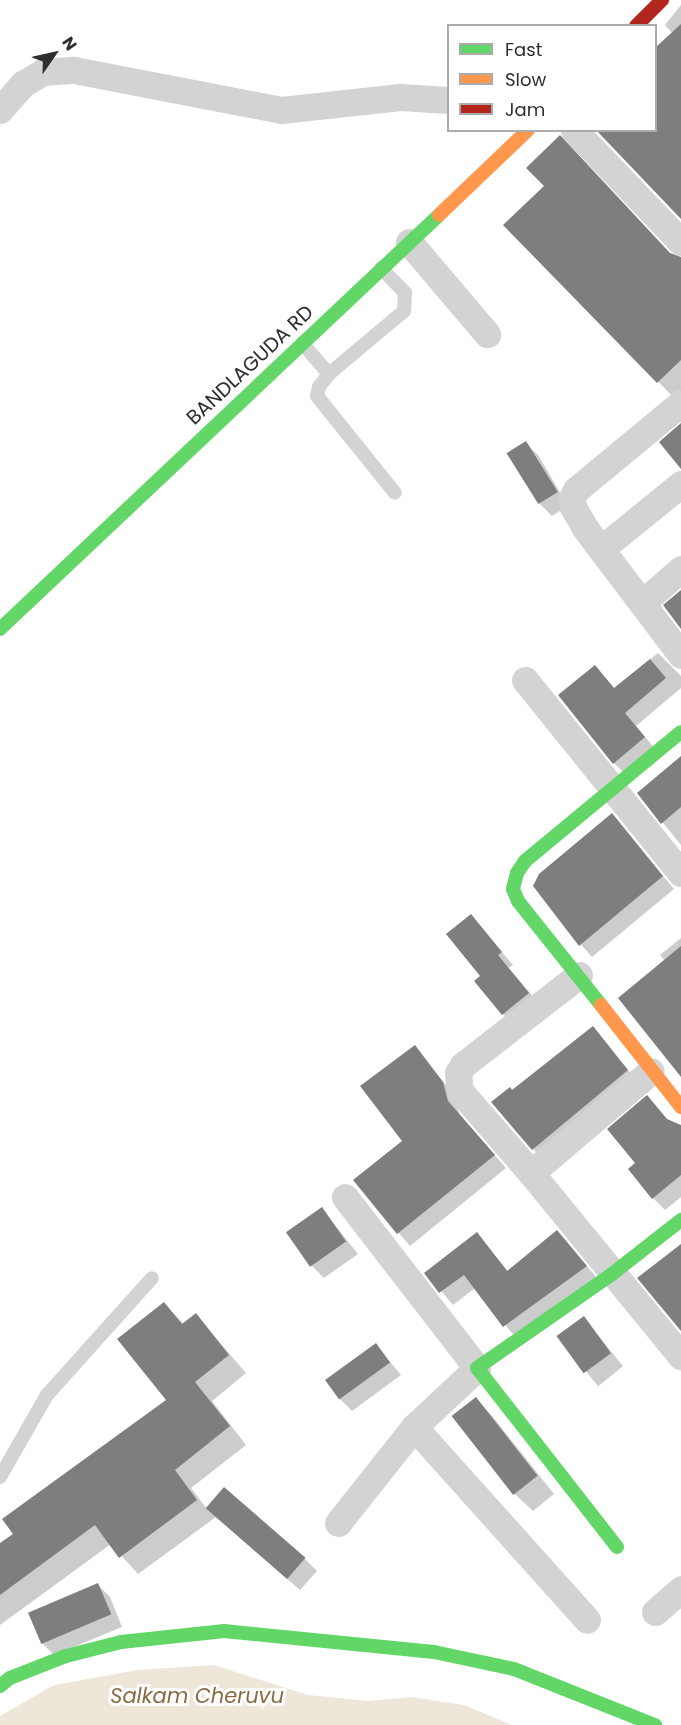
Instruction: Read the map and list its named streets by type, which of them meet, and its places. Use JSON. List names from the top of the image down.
{
  "streets": {
    "street": ["BANDLAGUDA RD"]
  },
  "water": ["Salkam Cheruvu"],
  "legend": ["Fast", "Slow", "Jam"],
  "north": "top right"
}
